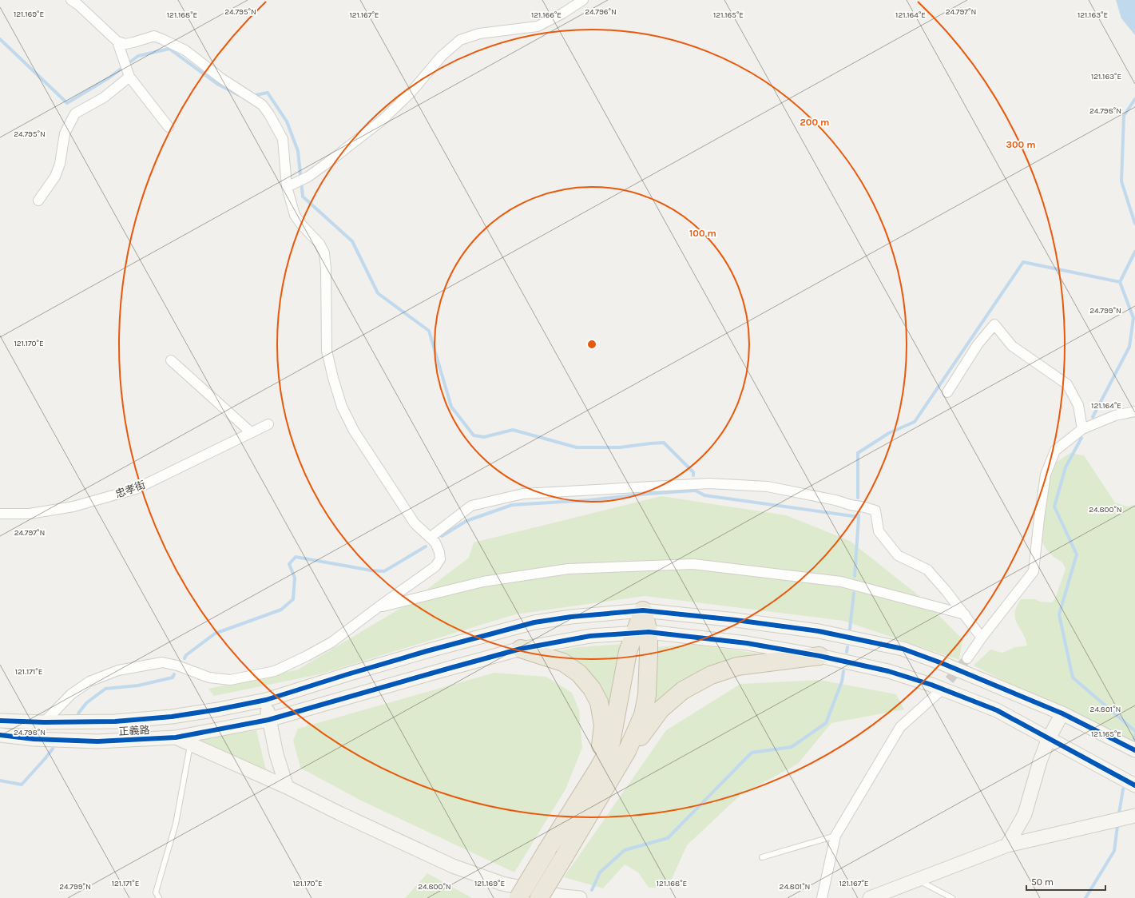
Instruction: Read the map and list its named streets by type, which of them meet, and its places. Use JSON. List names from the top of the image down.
{
  "streets": {
    "main road": ["正義路"],
    "street": ["忠孝街"]
  },
  "scale_bar": "50 m",
  "coordinates": [
    "24.796°N",
    "24.795°N",
    "24.797°N",
    "121.169°E",
    "121.168°E",
    "121.167°E",
    "121.166°E",
    "121.165°E",
    "121.164°E",
    "121.163°E",
    "24.798°N",
    "24.799°N",
    "121.170°E",
    "24.800°N",
    "121.171°E",
    "24.801°N"
  ],
  "rings": ["200 m", "300 m", "100 m"]
}
